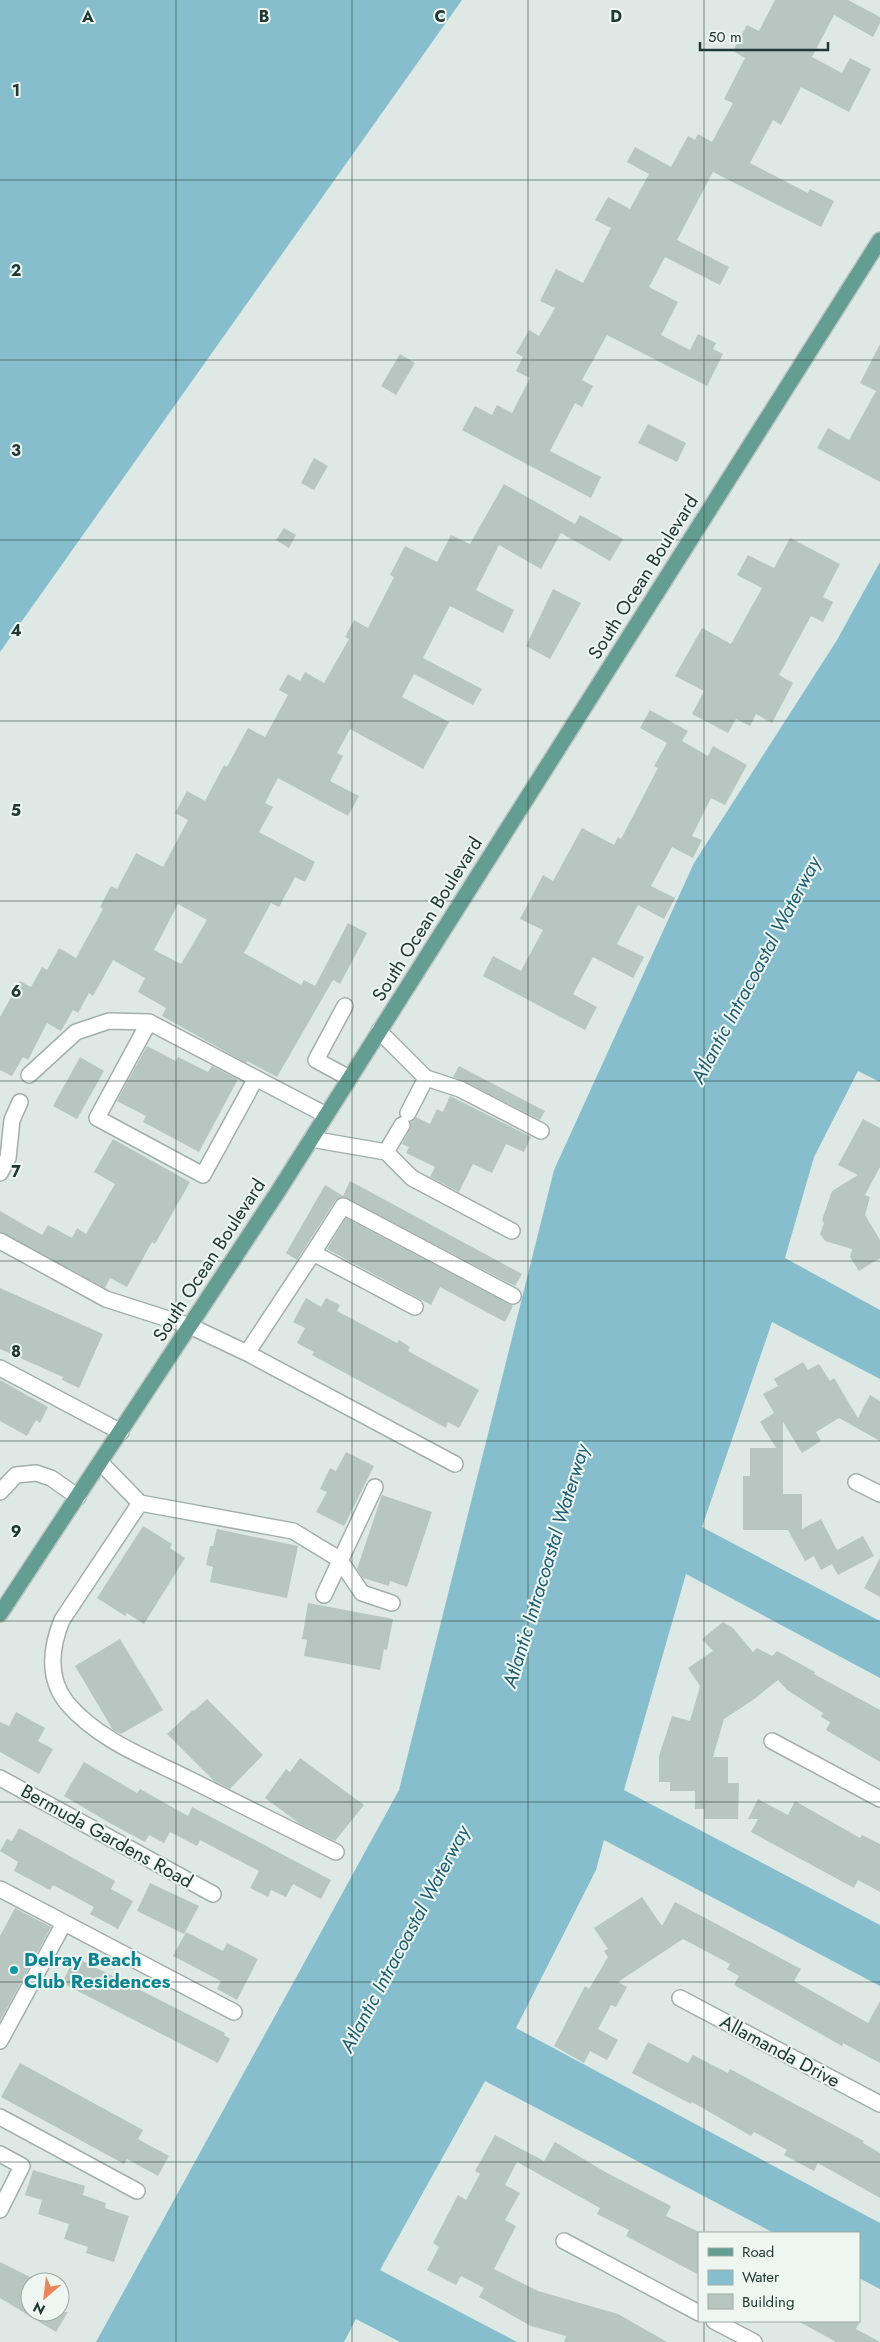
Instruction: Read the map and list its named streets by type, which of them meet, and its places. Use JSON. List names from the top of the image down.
{
  "streets": {
    "main road": ["South Ocean Boulevard"],
    "street": ["Bermuda Gardens Road", "Allamanda Drive"]
  },
  "water": ["Atlantic Intracoastal Waterway"],
  "places": ["Delray Beach Club Residences"],
  "legend": ["Road", "Water", "Building"],
  "scale_bar": "50 m",
  "north": "bottom left",
  "grid": {
    "columns": [
      "A",
      "B",
      "C",
      "D"
    ],
    "rows": [
      "1",
      "2",
      "3",
      "4",
      "5",
      "6",
      "7",
      "8",
      "9"
    ]
  }
}
